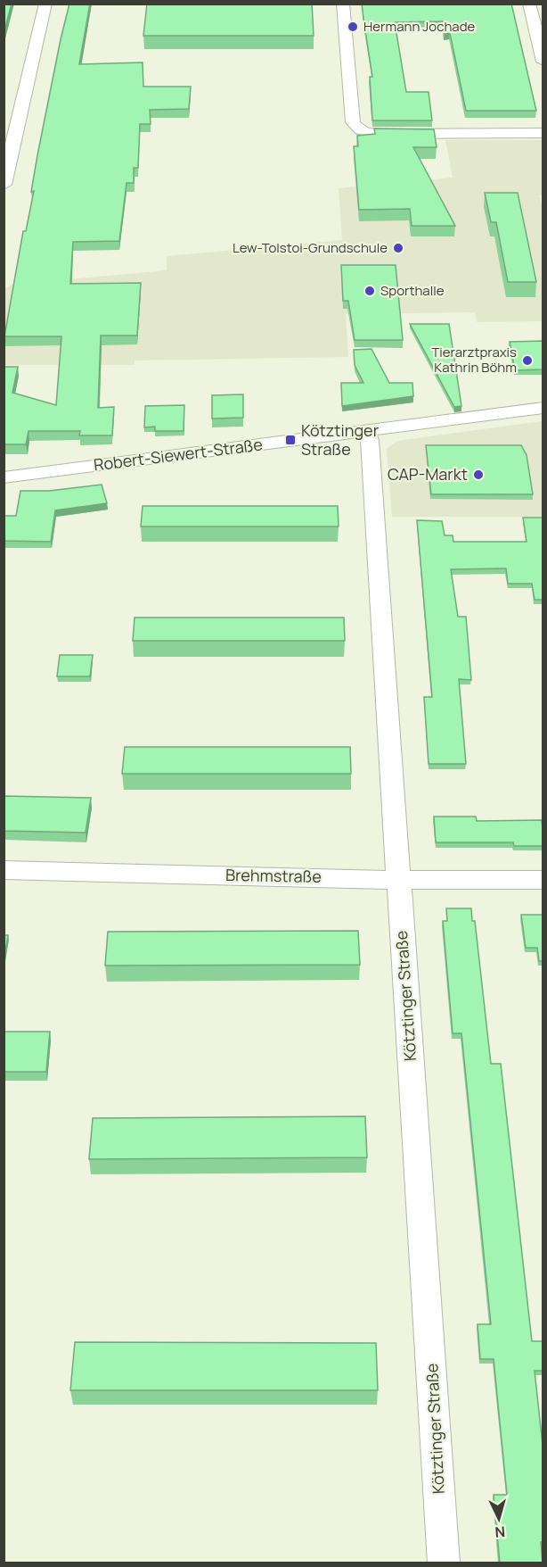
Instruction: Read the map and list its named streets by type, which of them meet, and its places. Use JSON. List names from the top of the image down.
{
  "streets": {
    "street": ["Robert-Siewert-Straße", "Brehmstraße", "Kötztinger Straße"]
  },
  "crossings": [
    ["Robert-Siewert-Straße", "Kötztinger Straße"],
    ["Brehmstraße", "Kötztinger Straße"]
  ],
  "places": {
    "other": [
      "Hermann Jochade",
      "Lew-Tolstoi-Grundschule",
      "Sporthalle",
      "Tierarztpraxis Kathrin Böhm",
      "CAP-Markt"
    ],
    "transit": ["Kötztinger Straße"]
  },
  "north": "bottom"
}
